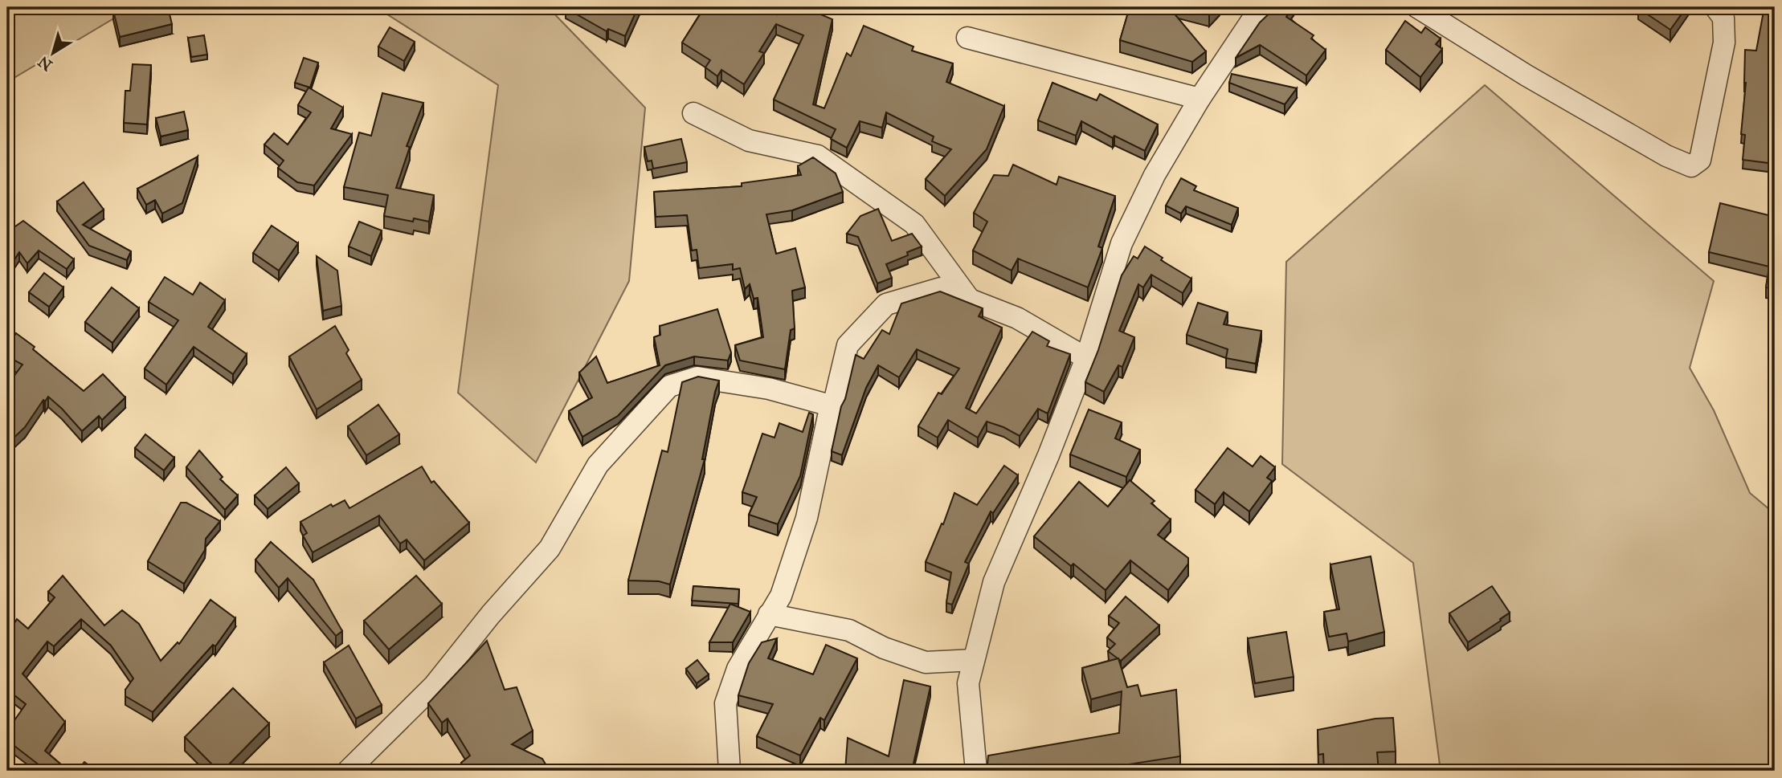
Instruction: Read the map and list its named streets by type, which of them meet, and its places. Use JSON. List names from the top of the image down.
{
  "north": "bottom left"
}
